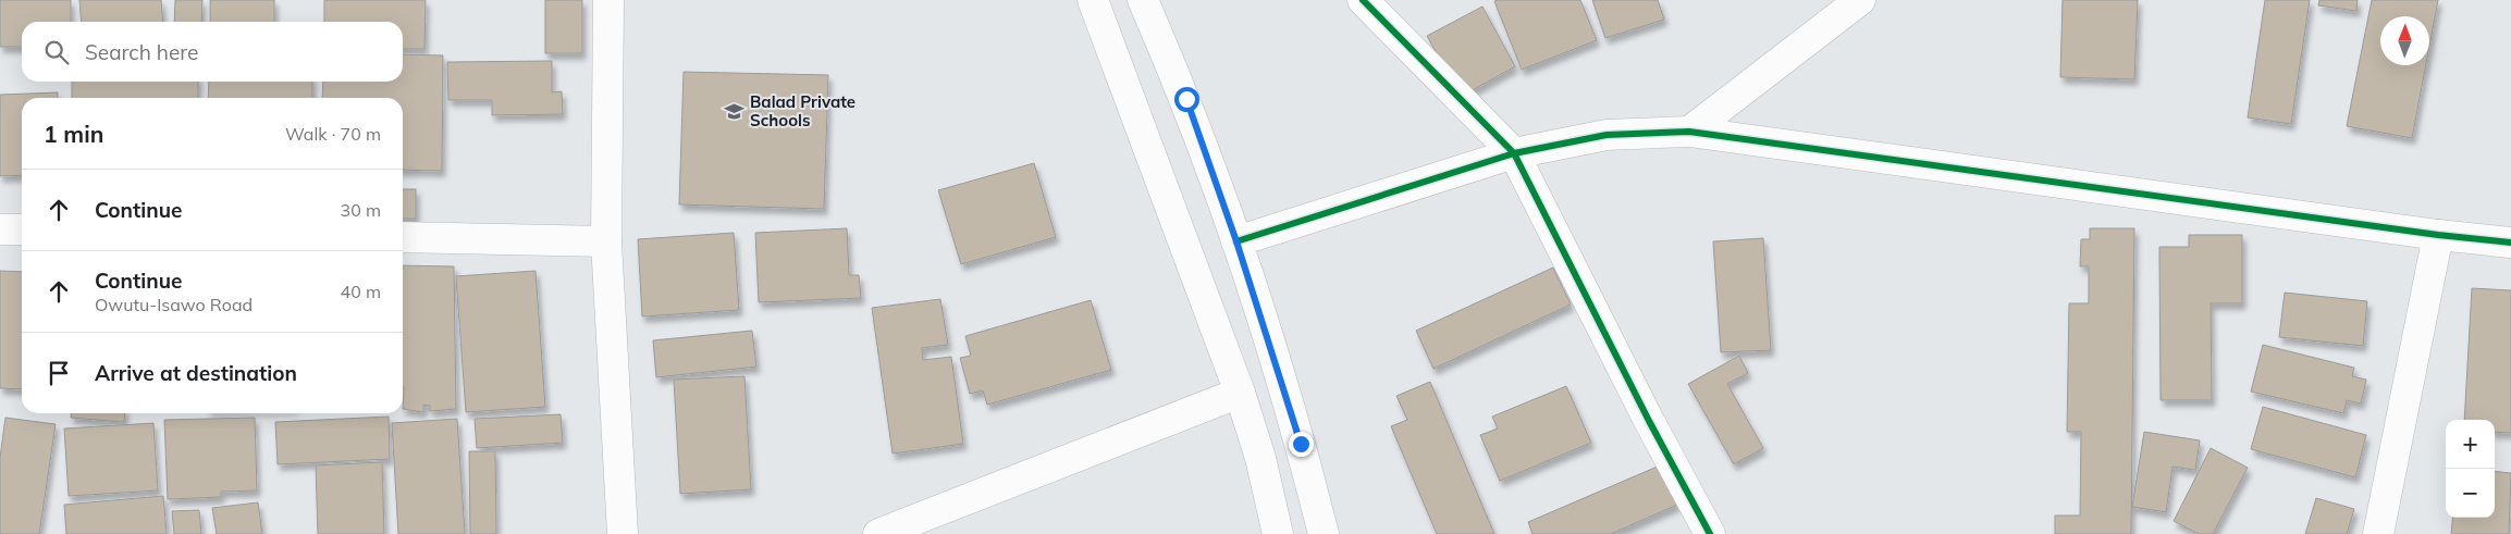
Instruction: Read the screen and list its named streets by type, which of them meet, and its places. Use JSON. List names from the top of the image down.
{
  "places": {
    "school or university": ["Balad Private Schools"]
  },
  "north": "top",
  "page": {
    "search": "Search here",
    "heading": ["1 min", "Walk · 70 m"],
    "list": [
      ["Continue", "30 m"],
      ["Continue", "Owutu-Isawo Road", "40 m"],
      "Arrive at destination"
    ],
    "map_buttons": ["+", "−"]
  }
}
